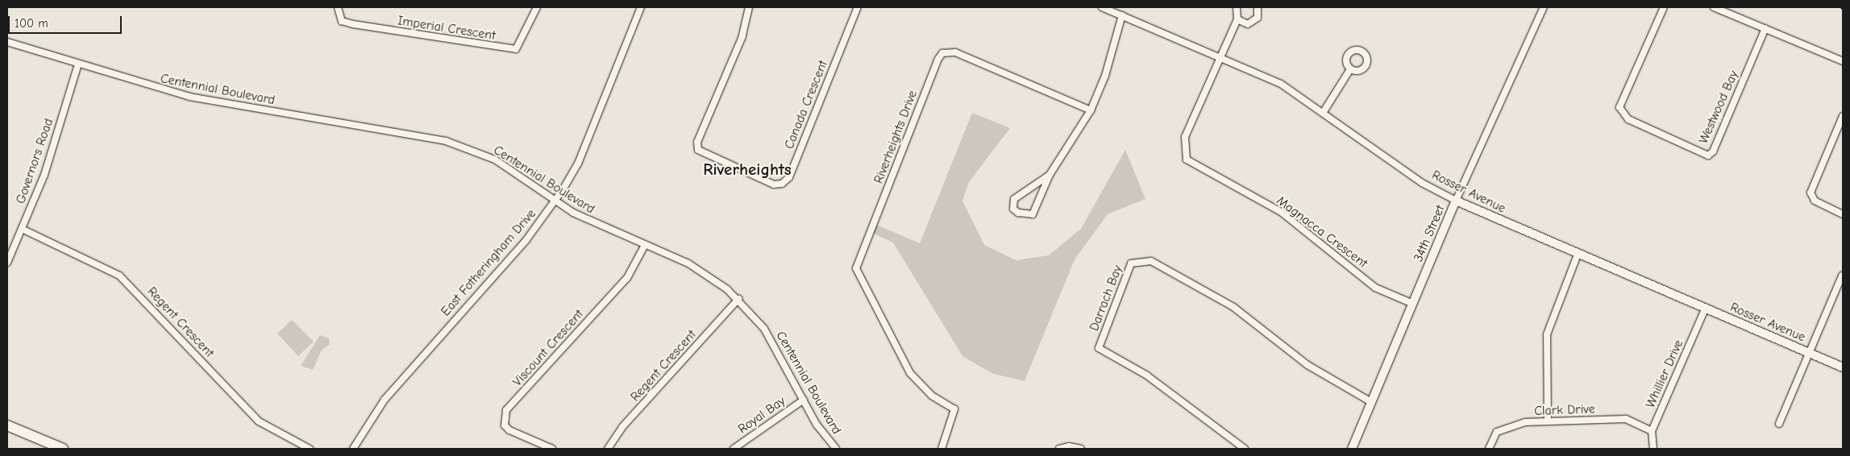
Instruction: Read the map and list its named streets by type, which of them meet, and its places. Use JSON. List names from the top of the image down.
{
  "streets": {
    "street": [
      "Imperial Crescent",
      "Centennial Boulevard",
      "Canada Crescent",
      "Westwood Bay",
      "Riverheights Drive",
      "Governors Road",
      "Rosser Avenue",
      "Magnacca Crescent",
      "34th Street",
      "East Fotheringham Drive",
      "Darrach Bay",
      "Regent Crescent",
      "Viscount Crescent",
      "Whillier Drive",
      "Clark Drive",
      "Royal Bay"
    ]
  },
  "crossings": [
    ["Centennial Boulevard", "Governors Road"],
    ["Centennial Boulevard", "East Fotheringham Drive"],
    ["Centennial Boulevard", "Regent Crescent"],
    ["Centennial Boulevard", "Viscount Crescent"],
    ["Centennial Boulevard", "Royal Bay"],
    ["Governors Road", "Regent Crescent"],
    ["Rosser Avenue", "Magnacca Crescent"],
    ["Rosser Avenue", "34th Street"],
    ["Rosser Avenue", "Whillier Drive"],
    ["Magnacca Crescent", "34th Street"],
    ["34th Street", "Darrach Bay"],
    ["Whillier Drive", "Clark Drive"]
  ],
  "districts": ["Riverheights"],
  "scale_bar": "100 m"
}
